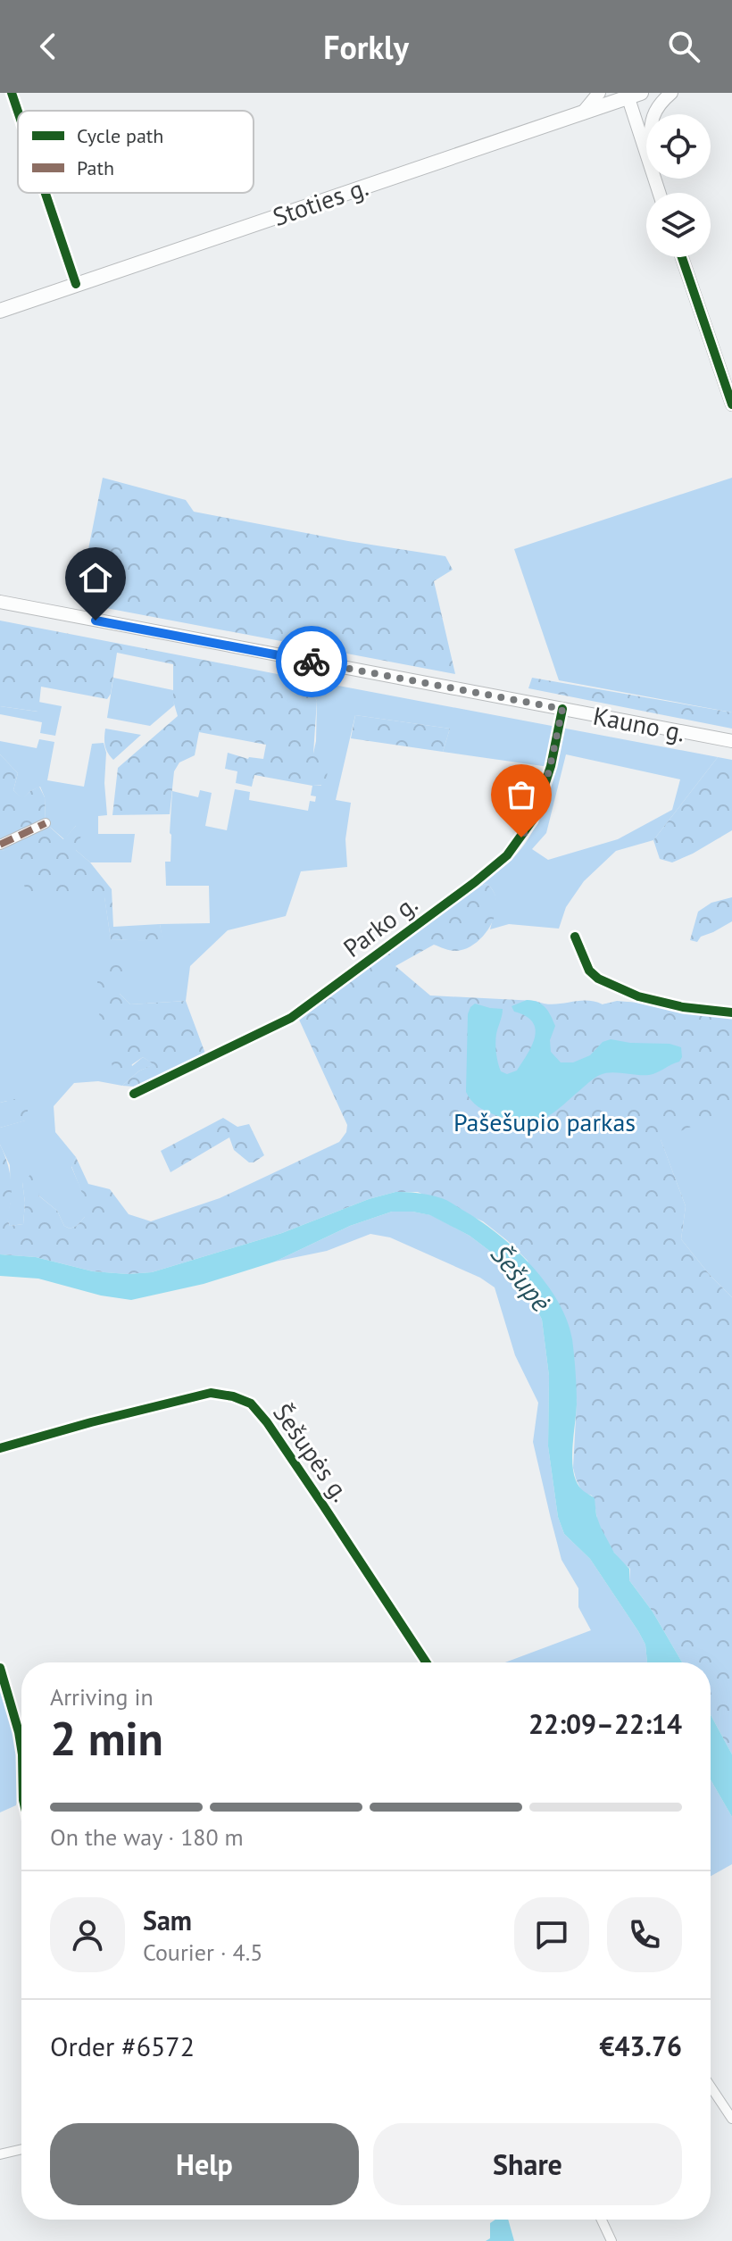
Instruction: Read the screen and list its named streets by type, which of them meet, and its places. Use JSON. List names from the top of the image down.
{
  "streets": {
    "main road": ["Stoties g.", "Kauno g."],
    "street": ["Parko g.", "Šešupės g."]
  },
  "crossings": [
    ["Kauno g.", "Parko g."]
  ],
  "water": ["Šešupė"],
  "parks": ["Pašešupio parkas"],
  "legend": ["Cycle path", "Path"],
  "page": {
    "header": "Forkly",
    "heading": ["2 min", "Arriving in", "22:09–22:14"],
    "panel": [
      "Sam",
      "Courier · 4.5",
      "Order #6572",
      "€43.76"
    ],
    "bar": "On the way · 180 m",
    "buttons": ["Help", "Share"]
  }
}
